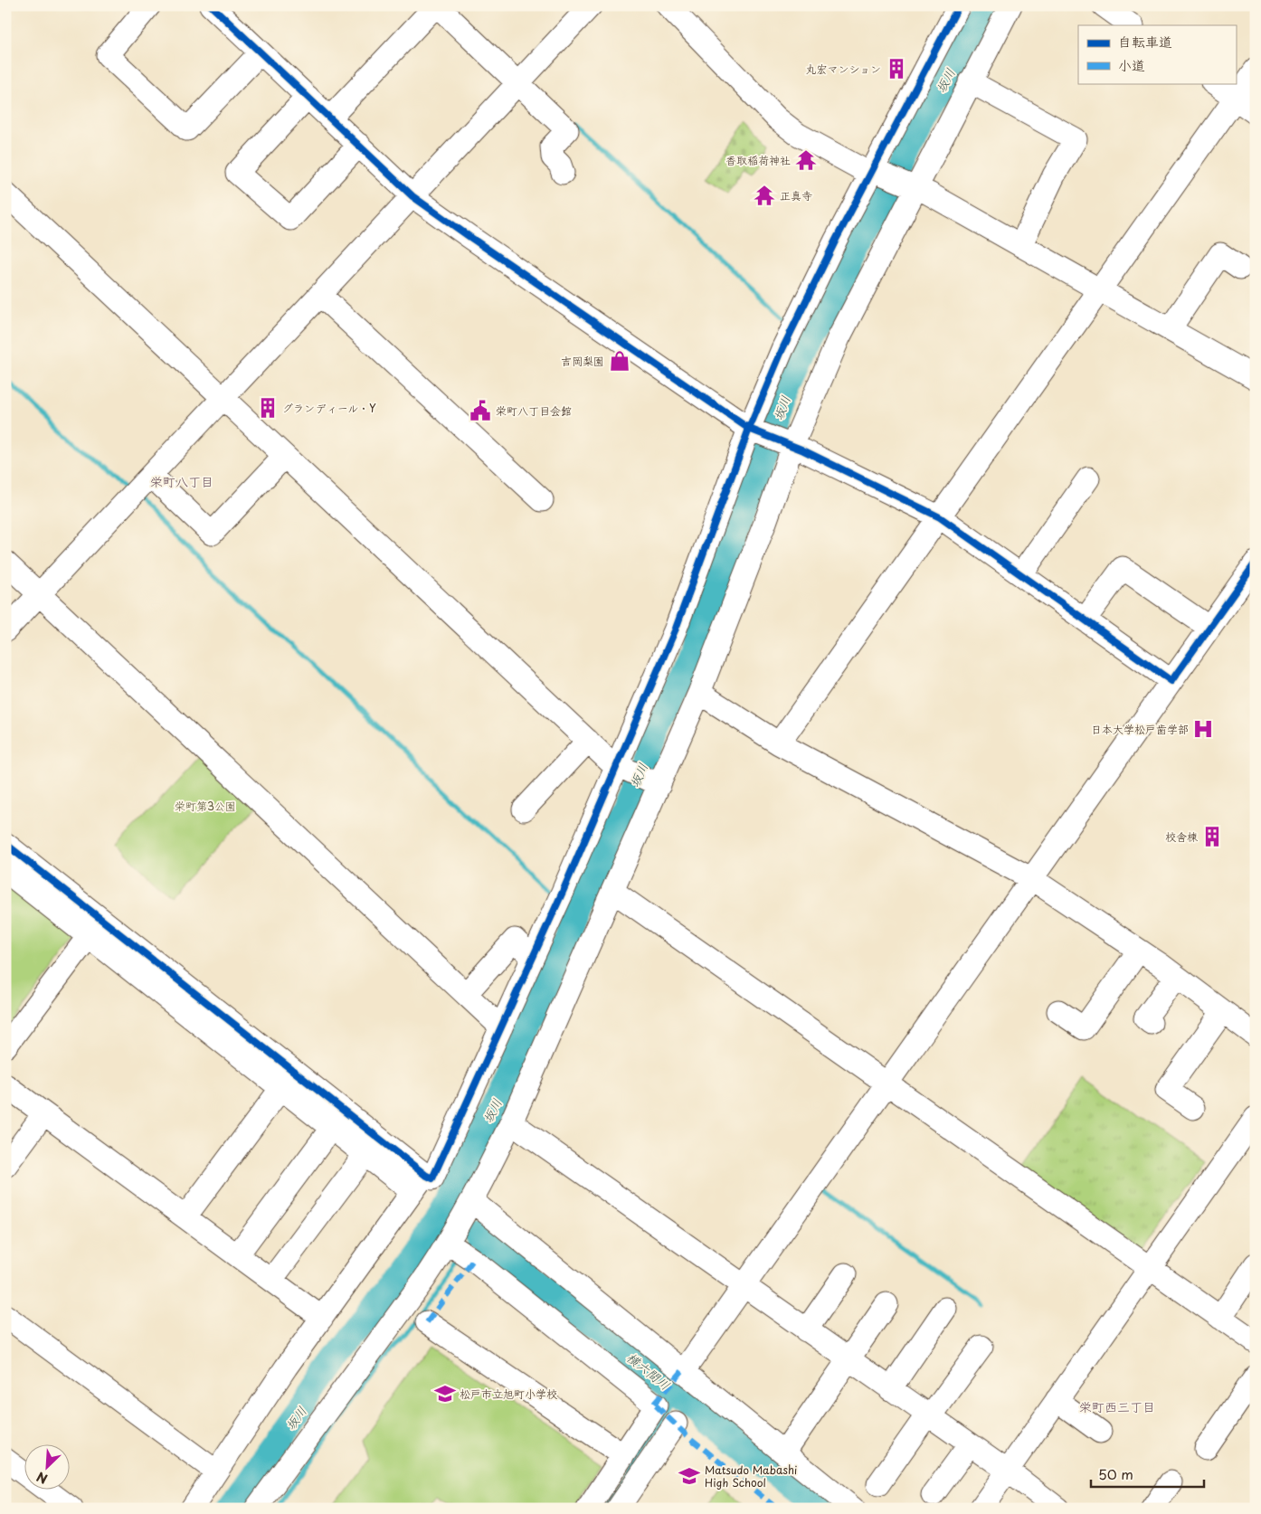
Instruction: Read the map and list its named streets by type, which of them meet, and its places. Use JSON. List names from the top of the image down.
{
  "districts": ["栄町八丁目", "栄町西三丁目"],
  "water": ["坂川", "横六間川"],
  "parks": ["栄町第3公園"],
  "places": {
    "building": ["丸宏マンション", "グランディール・Y", "校舎棟"],
    "temple": ["香取稲荷神社", "正真寺"],
    "shop": ["吉岡梨園"],
    "public building": ["栄町八丁目会館"],
    "hospital": ["日本大学松戸歯学部"],
    "school or university": ["松戸市立旭町小学校", "Matsudo Mabashi High School"]
  },
  "legend": ["自転車道", "小道"],
  "scale_bar": "50 m",
  "north": "bottom left"
}
